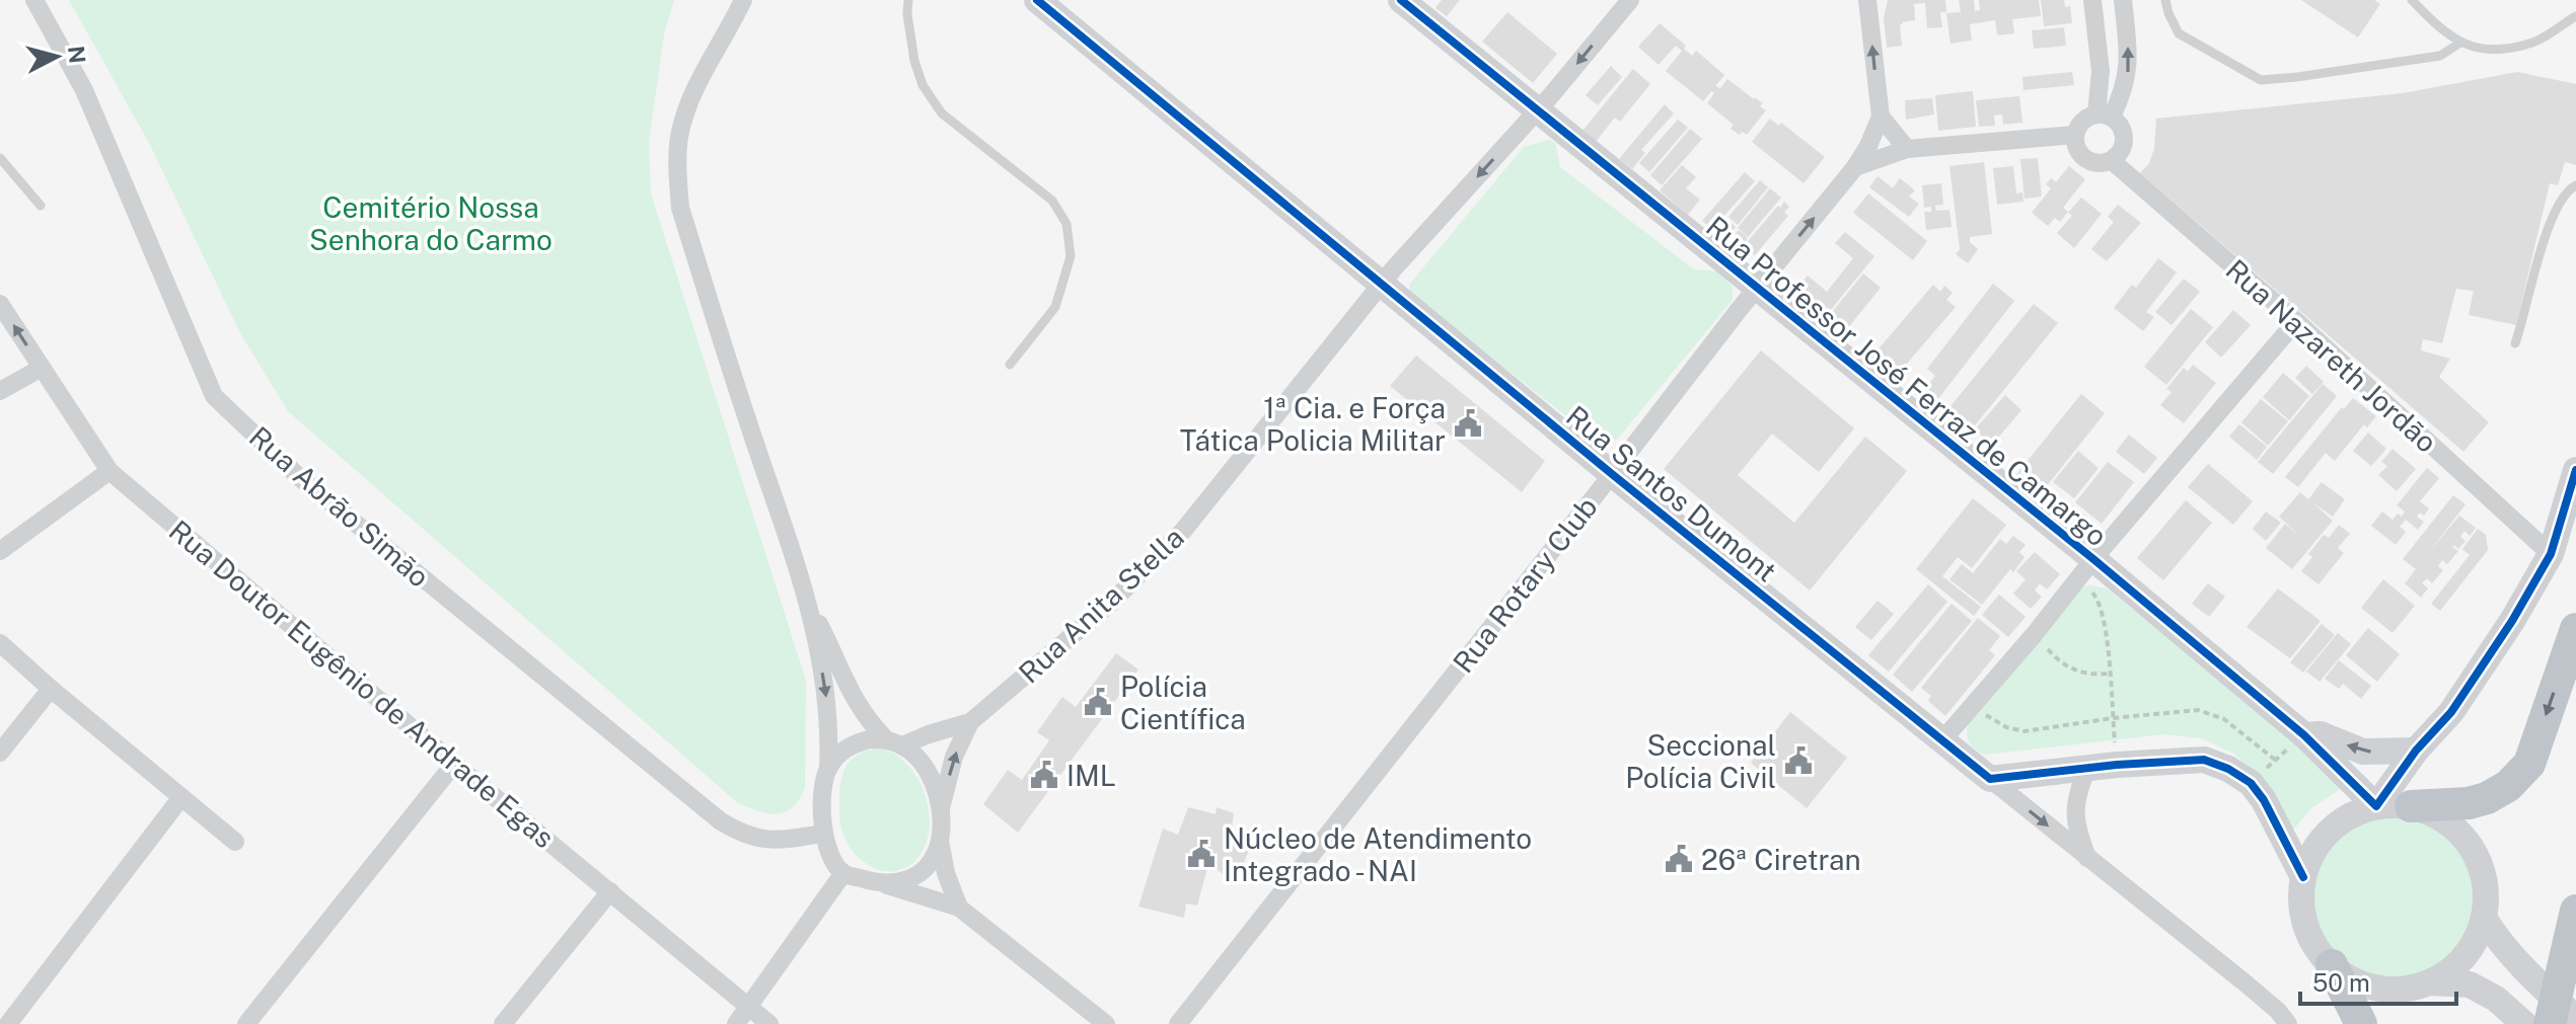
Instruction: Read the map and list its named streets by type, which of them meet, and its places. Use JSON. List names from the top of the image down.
{
  "streets": {
    "street": [
      "Rua Nazareth Jordão",
      "Rua Professor José Ferraz de Camargo",
      "Rua Santos Dumont",
      "Rua Abrão Simão",
      "Rua Rotary Club",
      "Rua Anita Stella",
      "Rua Doutor Eugênio de Andrade Egas"
    ]
  },
  "crossings": [
    ["Rua Professor José Ferraz de Camargo", "Rua Rotary Club"],
    ["Rua Professor José Ferraz de Camargo", "Rua Anita Stella"],
    ["Rua Santos Dumont", "Rua Rotary Club"],
    ["Rua Santos Dumont", "Rua Anita Stella"]
  ],
  "one_way": ["Rua Anita Stella"],
  "parks": ["Cemitério Nossa Senhora do Carmo"],
  "places": {
    "public building": [
      "1ª Cia. e Força Tática Policia Militar",
      "Polícia Científica",
      "Seccional Polícia Civil",
      "IML",
      "Núcleo de Atendimento Integrado - NAI",
      "26ª Ciretran"
    ]
  },
  "scale_bar": "50 m",
  "north": "right"
}
